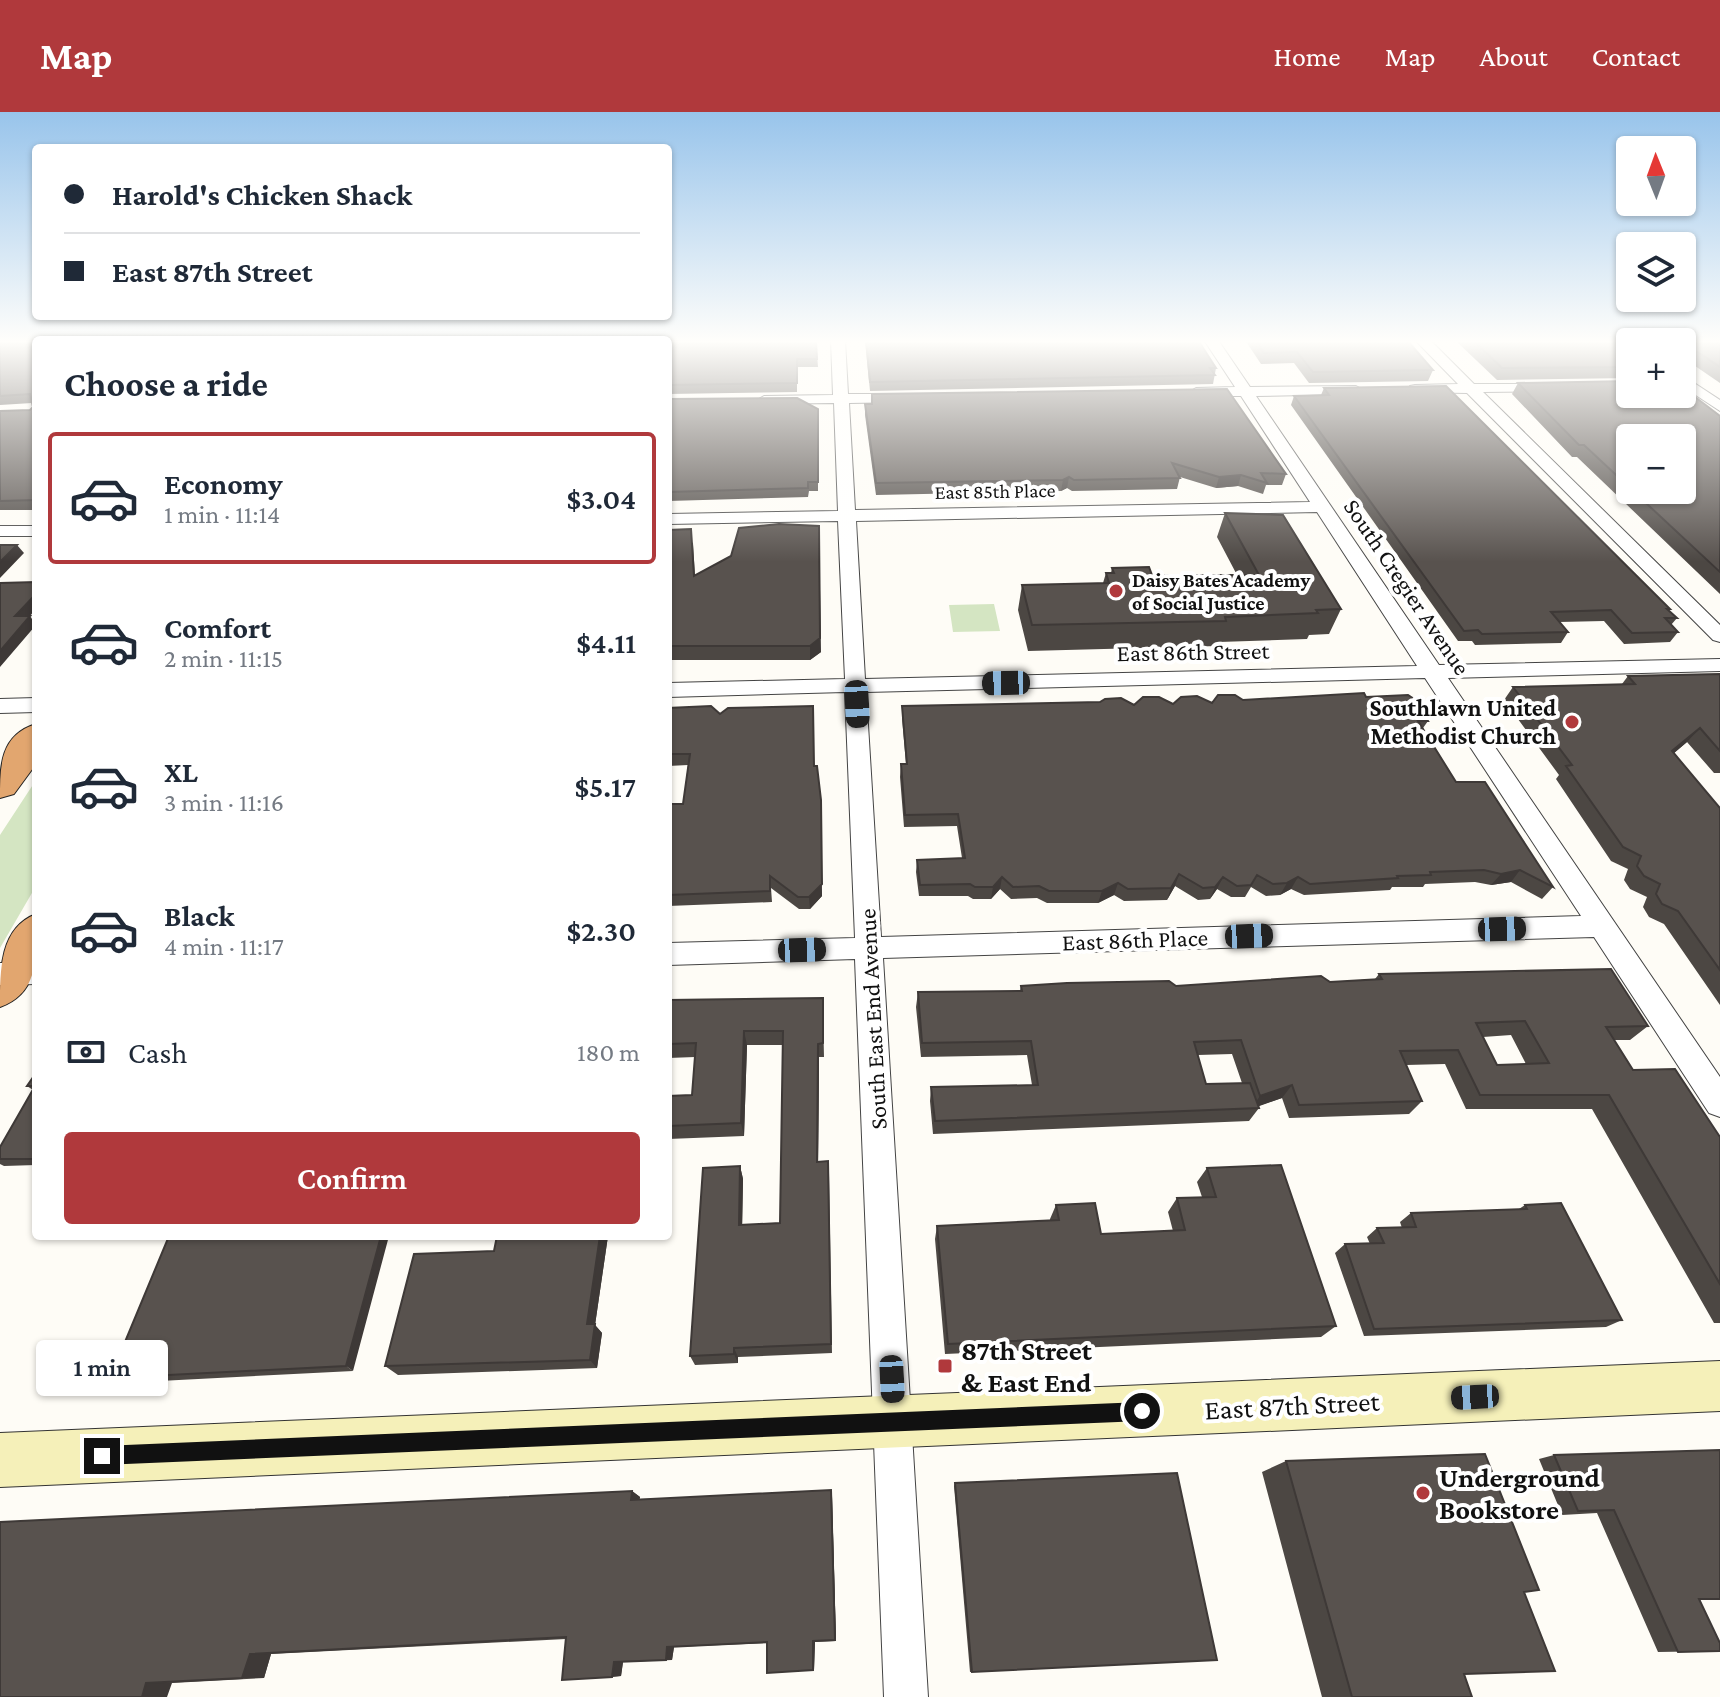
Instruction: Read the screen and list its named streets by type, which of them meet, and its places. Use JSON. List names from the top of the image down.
{
  "streets": {
    "main road": ["East 87th Street"],
    "street": [
      "East 85th Place",
      "South Cregier Avenue",
      "East 86th Street",
      "East 86th Place",
      "South East End Avenue"
    ]
  },
  "crossings": [
    ["East 85th Place", "South Cregier Avenue"],
    ["East 85th Place", "South East End Avenue"],
    ["South Cregier Avenue", "East 86th Street"],
    ["South Cregier Avenue", "East 86th Place"],
    ["East 86th Street", "South East End Avenue"],
    ["East 86th Place", "South East End Avenue"],
    ["South East End Avenue", "East 87th Street"]
  ],
  "places": {
    "other": ["Daisy Bates Academy of Social Justice", "Southlawn United Methodist Church", "Underground Bookstore"],
    "transit": ["87th Street & East End"]
  },
  "north": "top",
  "page": {
    "header": "Map",
    "nav": [
      "Home",
      "Map",
      "About",
      "Contact"
    ],
    "map_buttons": ["+", "−"],
    "banner": ["Harold's Chicken Shack", "East 87th Street"],
    "heading": "Choose a ride",
    "list": [
      {
        "name": "Economy",
        "note": "1 min · 11:14",
        "value": "$3.04"
      },
      {
        "name": "Comfort",
        "note": "2 min · 11:15",
        "value": "$4.11"
      },
      {
        "name": "XL",
        "note": "3 min · 11:16",
        "value": "$5.17"
      },
      {
        "name": "Black",
        "note": "4 min · 11:17",
        "value": "$2.30"
      }
    ],
    "pay": ["Cash", "180 m"],
    "buttons": "Confirm",
    "bubble": "1 min"
  }
}
